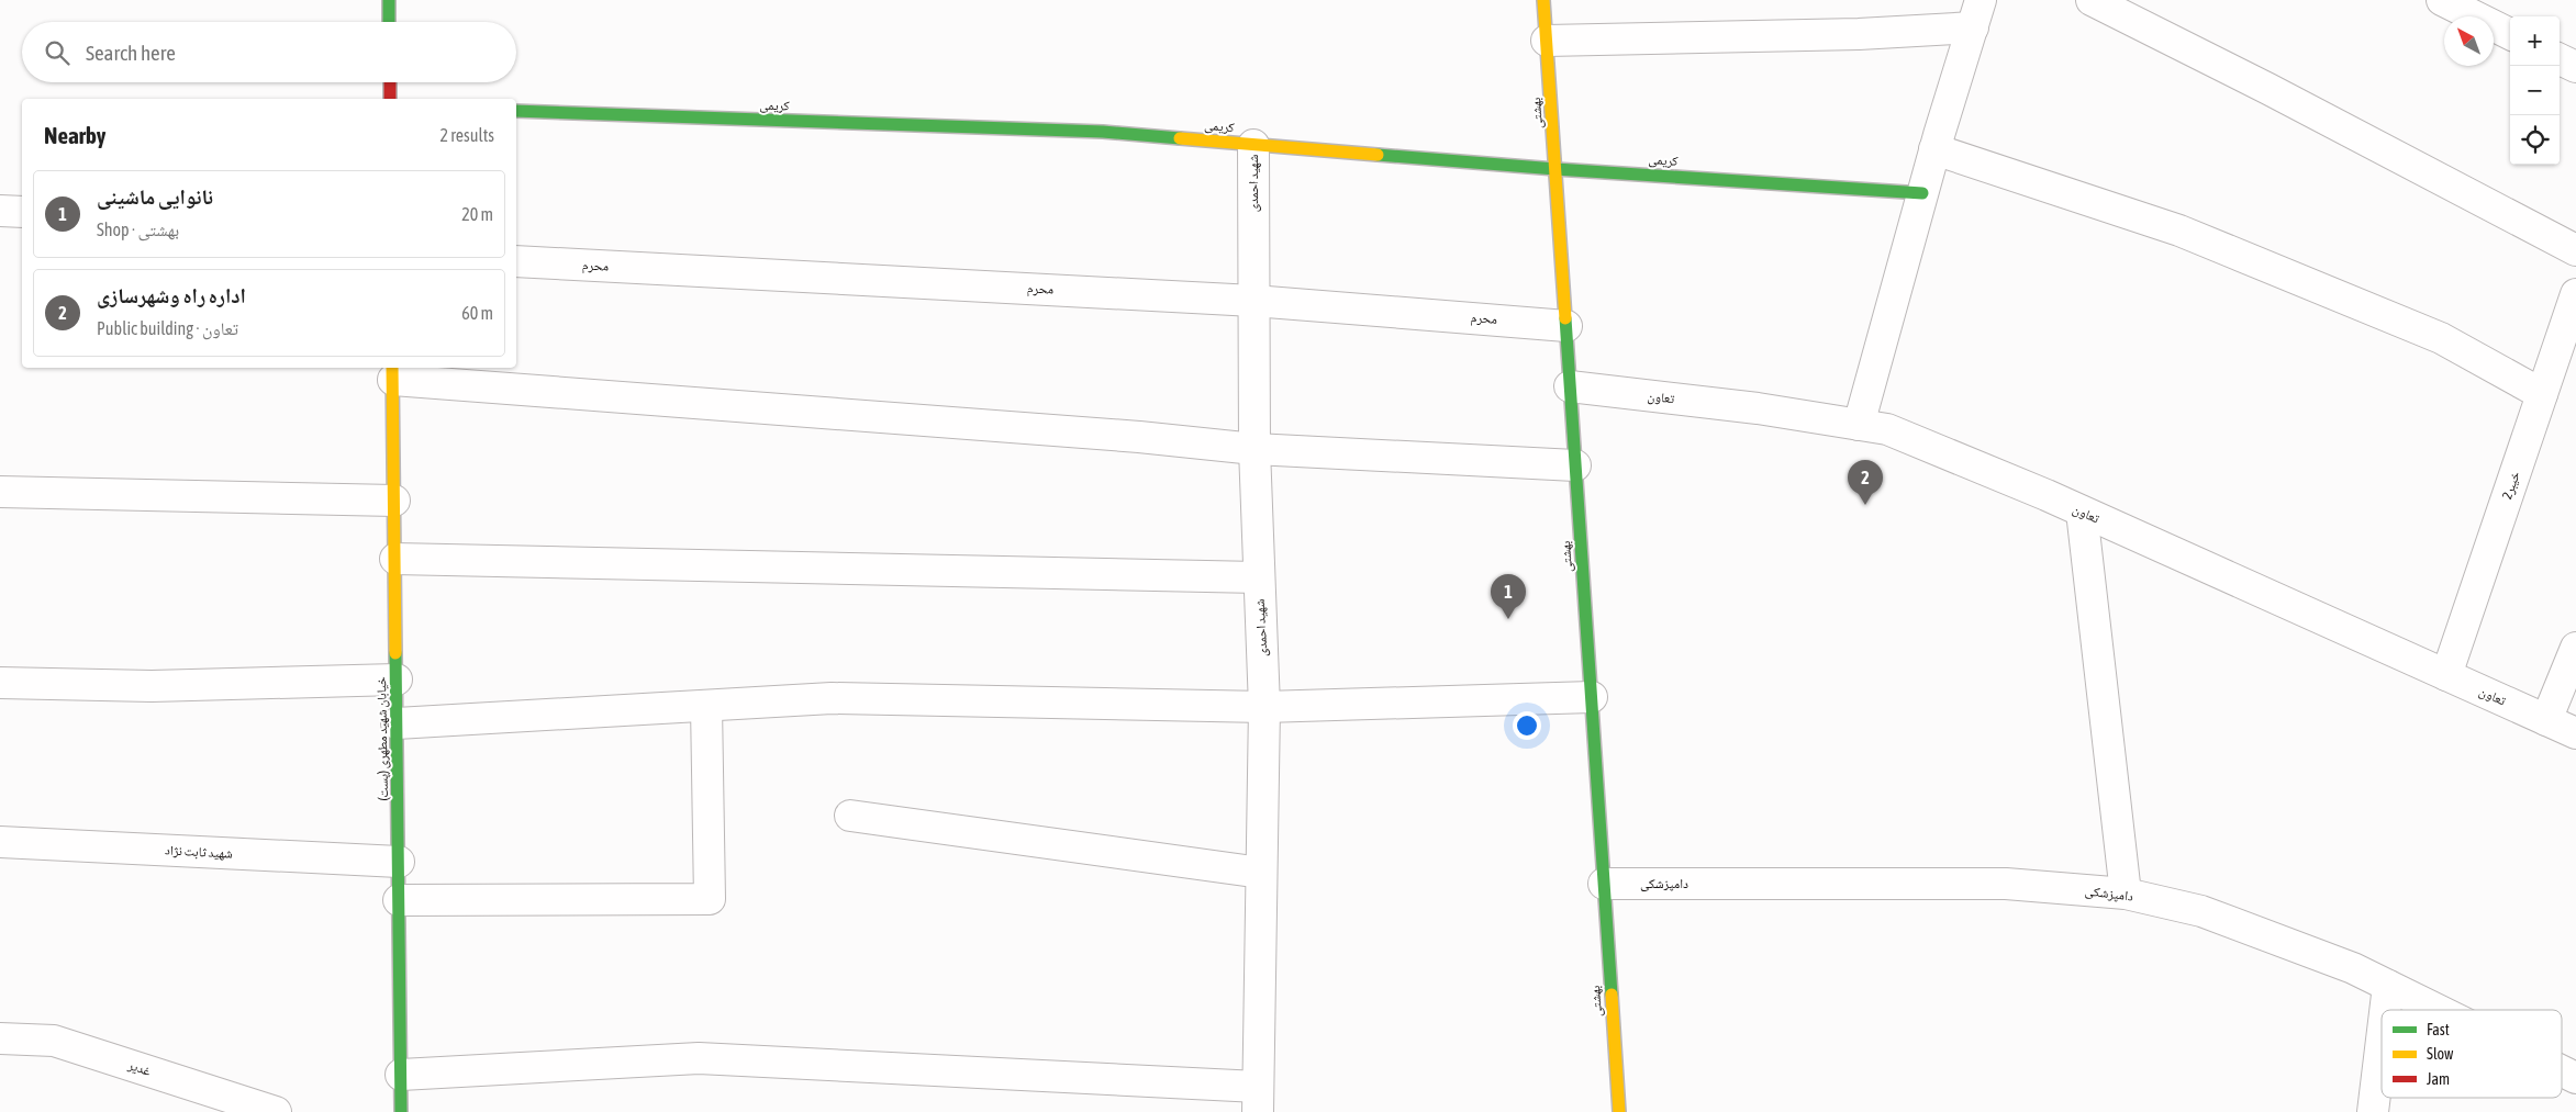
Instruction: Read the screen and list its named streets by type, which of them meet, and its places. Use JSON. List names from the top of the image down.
{
  "streets": {
    "street": [
      "کریمی",
      "بهشتی",
      "شهید احمدی",
      "محرم",
      "تعاون",
      "خیبر2",
      "خیابان شهید مطهری (پست)",
      "شهید ثابت نژاد",
      "دامپزشکی",
      "غدیر"
    ]
  },
  "crossings": [
    ["کریمی", "بهشتی"],
    ["کریمی", "شهید احمدی"],
    ["بهشتی", "محرم"],
    ["بهشتی", "تعاون"],
    ["بهشتی", "دامپزشکی"],
    ["شهید احمدی", "محرم"],
    ["تعاون", "خیبر2"],
    ["خیابان شهید مطهری (پست)", "شهید ثابت نژاد"]
  ],
  "legend": ["Fast", "Slow", "Jam"],
  "north": "top left",
  "page": {
    "map_buttons": ["+", "−"],
    "search": "Search here",
    "heading": ["Nearby", "2 results"],
    "list": [
      {
        "mark": "1",
        "name": "نانوایی ماشینی",
        "note": "Shop · بهشتی",
        "value": "20 m"
      },
      {
        "mark": "2",
        "name": "اداره راه وشهرسازی",
        "note": "Public building · تعاون",
        "value": "60 m"
      }
    ],
    "pins": ["2", "1"]
  }
}
